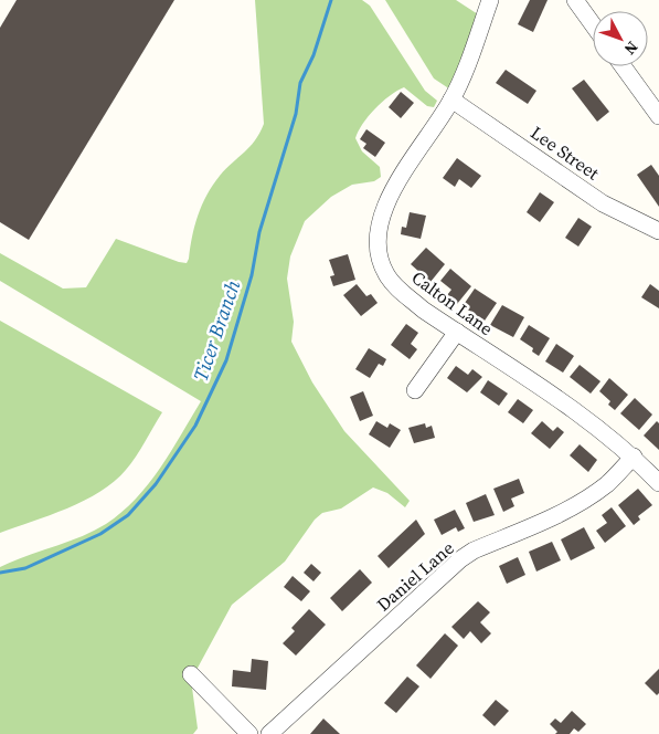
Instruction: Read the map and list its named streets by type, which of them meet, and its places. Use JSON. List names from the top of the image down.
{
  "streets": {
    "street": ["Lee Street", "Calton Lane", "Daniel Lane"]
  },
  "crossings": [
    ["Lee Street", "Calton Lane"],
    ["Calton Lane", "Daniel Lane"]
  ],
  "water": ["Ticer Branch"],
  "north": "bottom right"
}
